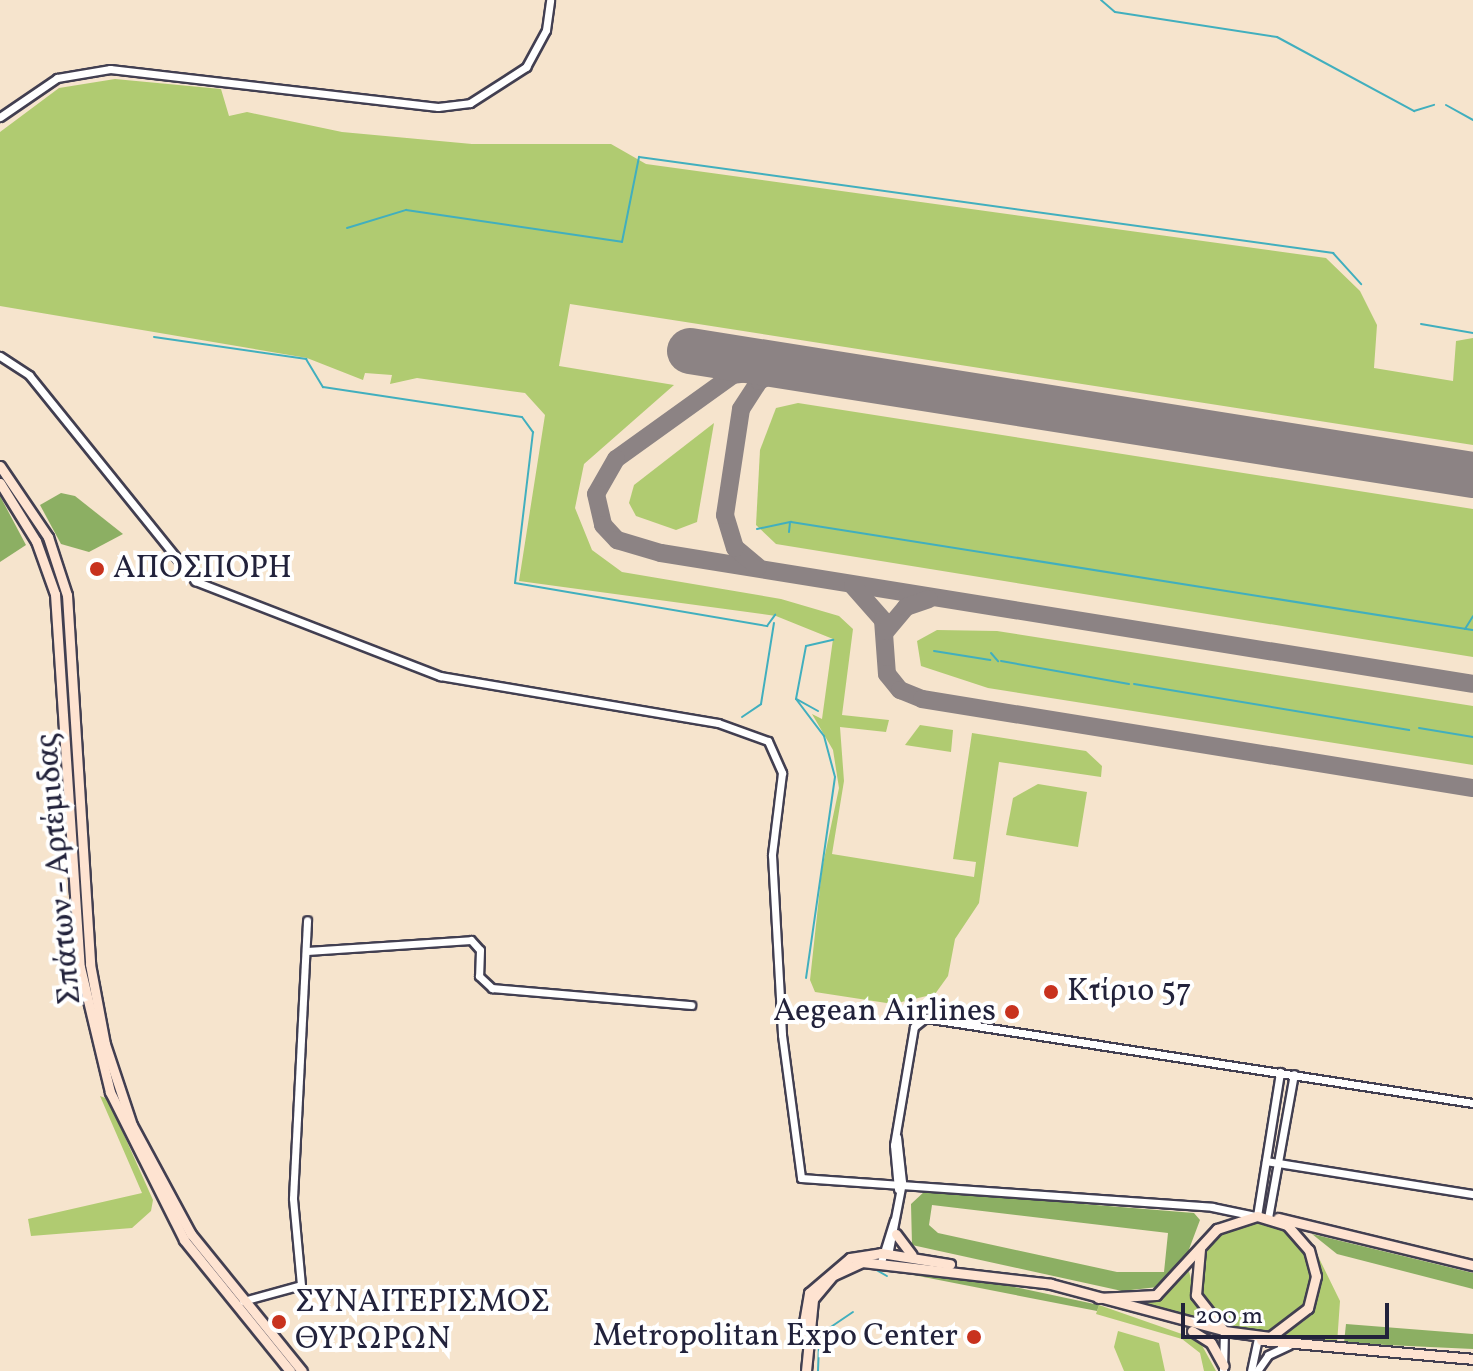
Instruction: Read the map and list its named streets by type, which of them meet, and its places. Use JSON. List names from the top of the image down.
{
  "streets": {
    "main road": ["Σπάτων - Αρτέμιδας"]
  },
  "places": [
    "ΑΠΟΣΠΟΡΗ",
    "Κτίριο 57",
    "Aegean Airlines",
    "ΣΥΝΑΙΤΕΡΙΣΜΟΣ ΘΥΡΩΡΩΝ",
    "Metropolitan Expo Center"
  ],
  "scale_bar": "200 m"
}
